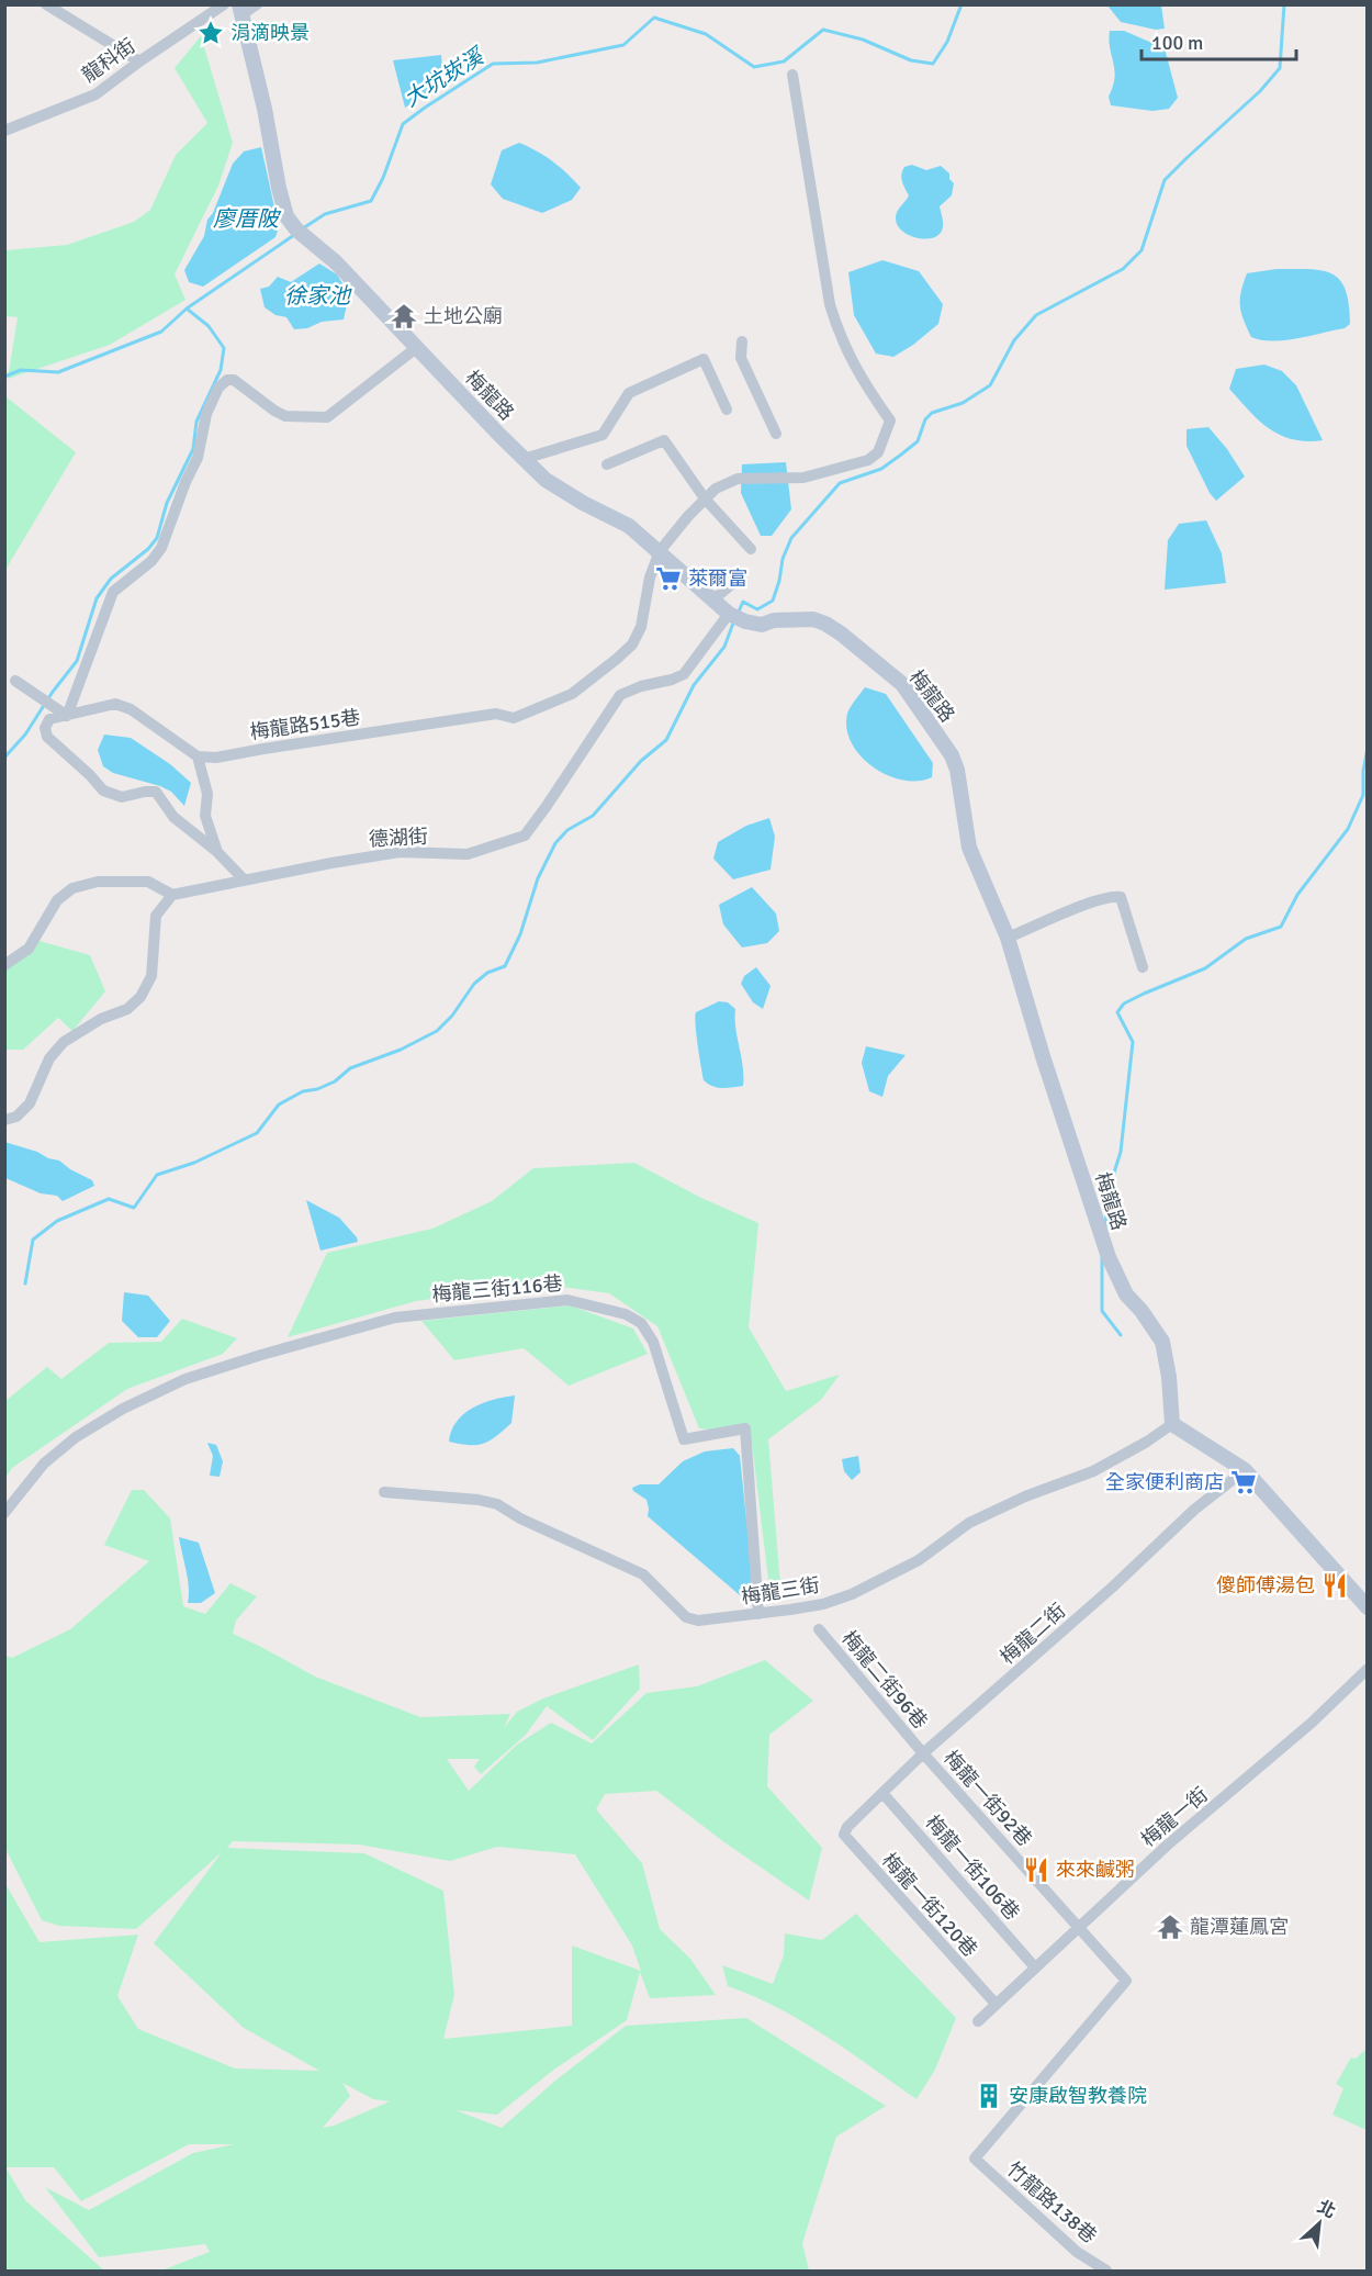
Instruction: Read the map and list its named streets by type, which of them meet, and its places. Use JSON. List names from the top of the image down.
{
  "streets": {
    "street": [
      "龍科街",
      "梅龍路",
      "梅龍路515巷",
      "德湖街",
      "梅龍三街116巷",
      "梅龍三街",
      "梅龍二街",
      "梅龍二街96巷",
      "梅龍一街92巷",
      "梅龍一街",
      "梅龍一街106巷",
      "梅龍一街120巷",
      "竹龍路138巷"
    ]
  },
  "crossings": [
    ["梅龍路", "梅龍路515巷"],
    ["梅龍路", "德湖街"],
    ["梅龍路", "梅龍三街"],
    ["梅龍三街116巷", "梅龍三街"],
    ["梅龍二街", "梅龍二街96巷"],
    ["梅龍二街", "梅龍一街92巷"],
    ["梅龍二街", "梅龍一街106巷"],
    ["梅龍二街", "梅龍一街120巷"],
    ["梅龍二街96巷", "梅龍一街92巷"],
    ["梅龍一街92巷", "梅龍一街"],
    ["梅龍一街92巷", "竹龍路138巷"],
    ["梅龍一街", "梅龍一街106巷"],
    ["梅龍一街", "梅龍一街120巷"]
  ],
  "water": ["大坑崁溪", "廖厝陂", "徐家池"],
  "places": {
    "place": ["涓滴映景"],
    "temple": ["土地公廟", "龍潭蓮鳳宮"],
    "supermarket": ["萊爾富", "全家便利商店"],
    "restaurant": ["傻師傅湯包", "來來鹹粥"],
    "building": ["安康啟智教養院"]
  },
  "scale_bar": "100 m",
  "north": "top right"
}
